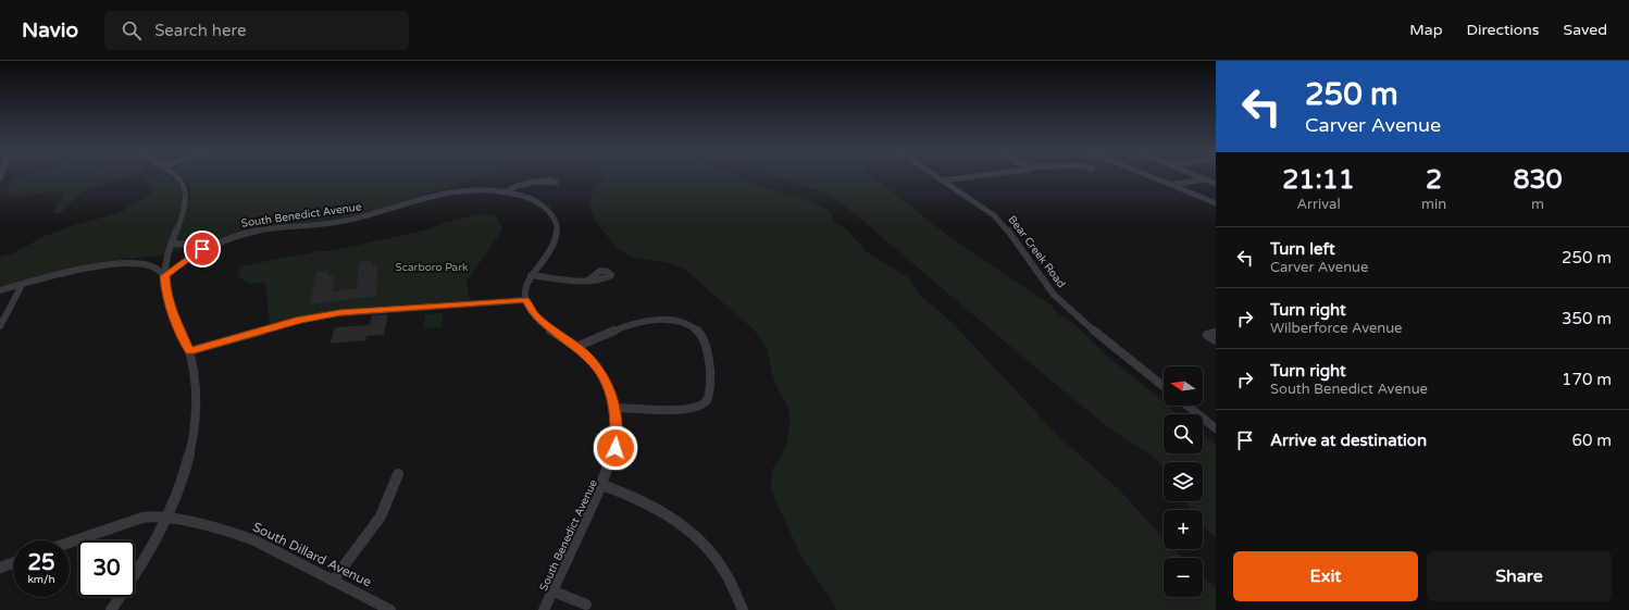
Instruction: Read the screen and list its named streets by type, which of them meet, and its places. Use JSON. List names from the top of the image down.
{
  "streets": {
    "street": ["South Benedict Avenue", "Bear Creek Road", "South Dillard Avenue"]
  },
  "parks": ["Scarboro Park"],
  "north": "left",
  "page": {
    "header": "Navio",
    "search": "Search here",
    "nav": ["Map", "Directions", "Saved"],
    "turn": ["250 m", "Carver Avenue"],
    "eta": [
      "21:11",
      "Arrival",
      "2",
      "min",
      "830",
      "m"
    ],
    "list": [
      {
        "name": "Turn left",
        "note": "Carver Avenue",
        "value": "250 m"
      },
      {
        "name": "Turn right",
        "note": "Wilberforce Avenue",
        "value": "350 m"
      },
      {
        "name": "Turn right",
        "note": "South Benedict Avenue",
        "value": "170 m"
      },
      {
        "name": "Arrive at destination",
        "value": "60 m"
      }
    ],
    "map_buttons": ["+", "−"],
    "speed": "25 km/h",
    "limit": "30",
    "buttons": ["Exit", "Share"]
  }
}
